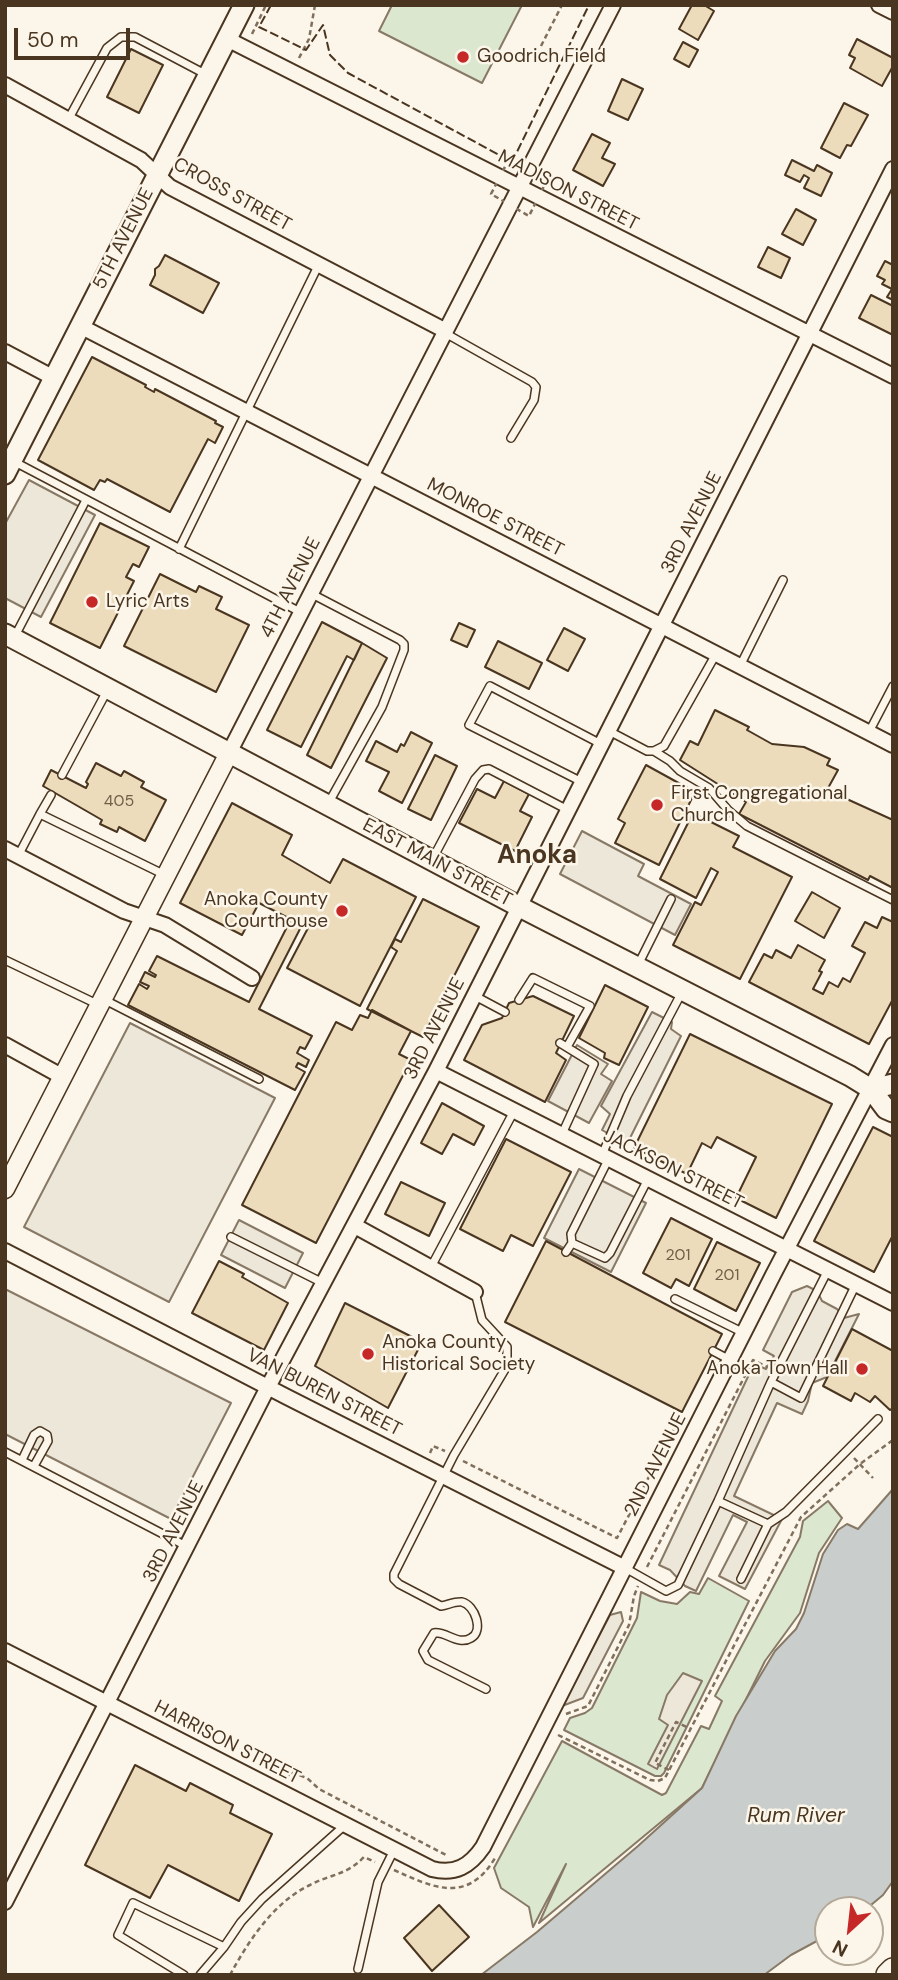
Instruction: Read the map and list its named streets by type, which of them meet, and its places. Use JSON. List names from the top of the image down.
{
  "streets": {
    "main road": ["5TH AVENUE", "EAST MAIN STREET"],
    "street": [
      "MADISON STREET",
      "CROSS STREET",
      "MONROE STREET",
      "3RD AVENUE",
      "4TH AVENUE",
      "JACKSON STREET",
      "VAN BUREN STREET",
      "2ND AVENUE",
      "HARRISON STREET"
    ]
  },
  "crossings": [
    ["MADISON STREET", "5TH AVENUE"],
    ["MADISON STREET", "3RD AVENUE"],
    ["MADISON STREET", "4TH AVENUE"],
    ["CROSS STREET", "5TH AVENUE"],
    ["CROSS STREET", "4TH AVENUE"],
    ["5TH AVENUE", "MONROE STREET"],
    ["MONROE STREET", "3RD AVENUE"],
    ["MONROE STREET", "4TH AVENUE"],
    ["3RD AVENUE", "EAST MAIN STREET"],
    ["3RD AVENUE", "JACKSON STREET"],
    ["3RD AVENUE", "VAN BUREN STREET"],
    ["3RD AVENUE", "HARRISON STREET"],
    ["4TH AVENUE", "EAST MAIN STREET"],
    ["EAST MAIN STREET", "2ND AVENUE"],
    ["JACKSON STREET", "2ND AVENUE"],
    ["VAN BUREN STREET", "2ND AVENUE"],
    ["2ND AVENUE", "HARRISON STREET"]
  ],
  "districts": ["Anoka"],
  "water": ["Rum River"],
  "places": [
    "Goodrich Field",
    "Lyric Arts",
    "First Congregational Church",
    "Anoka County Courthouse",
    "Anoka County Historical Society",
    "Anoka Town Hall"
  ],
  "house_numbers": ["405", "201", "201"],
  "scale_bar": "50 m",
  "north": "bottom left"
}
